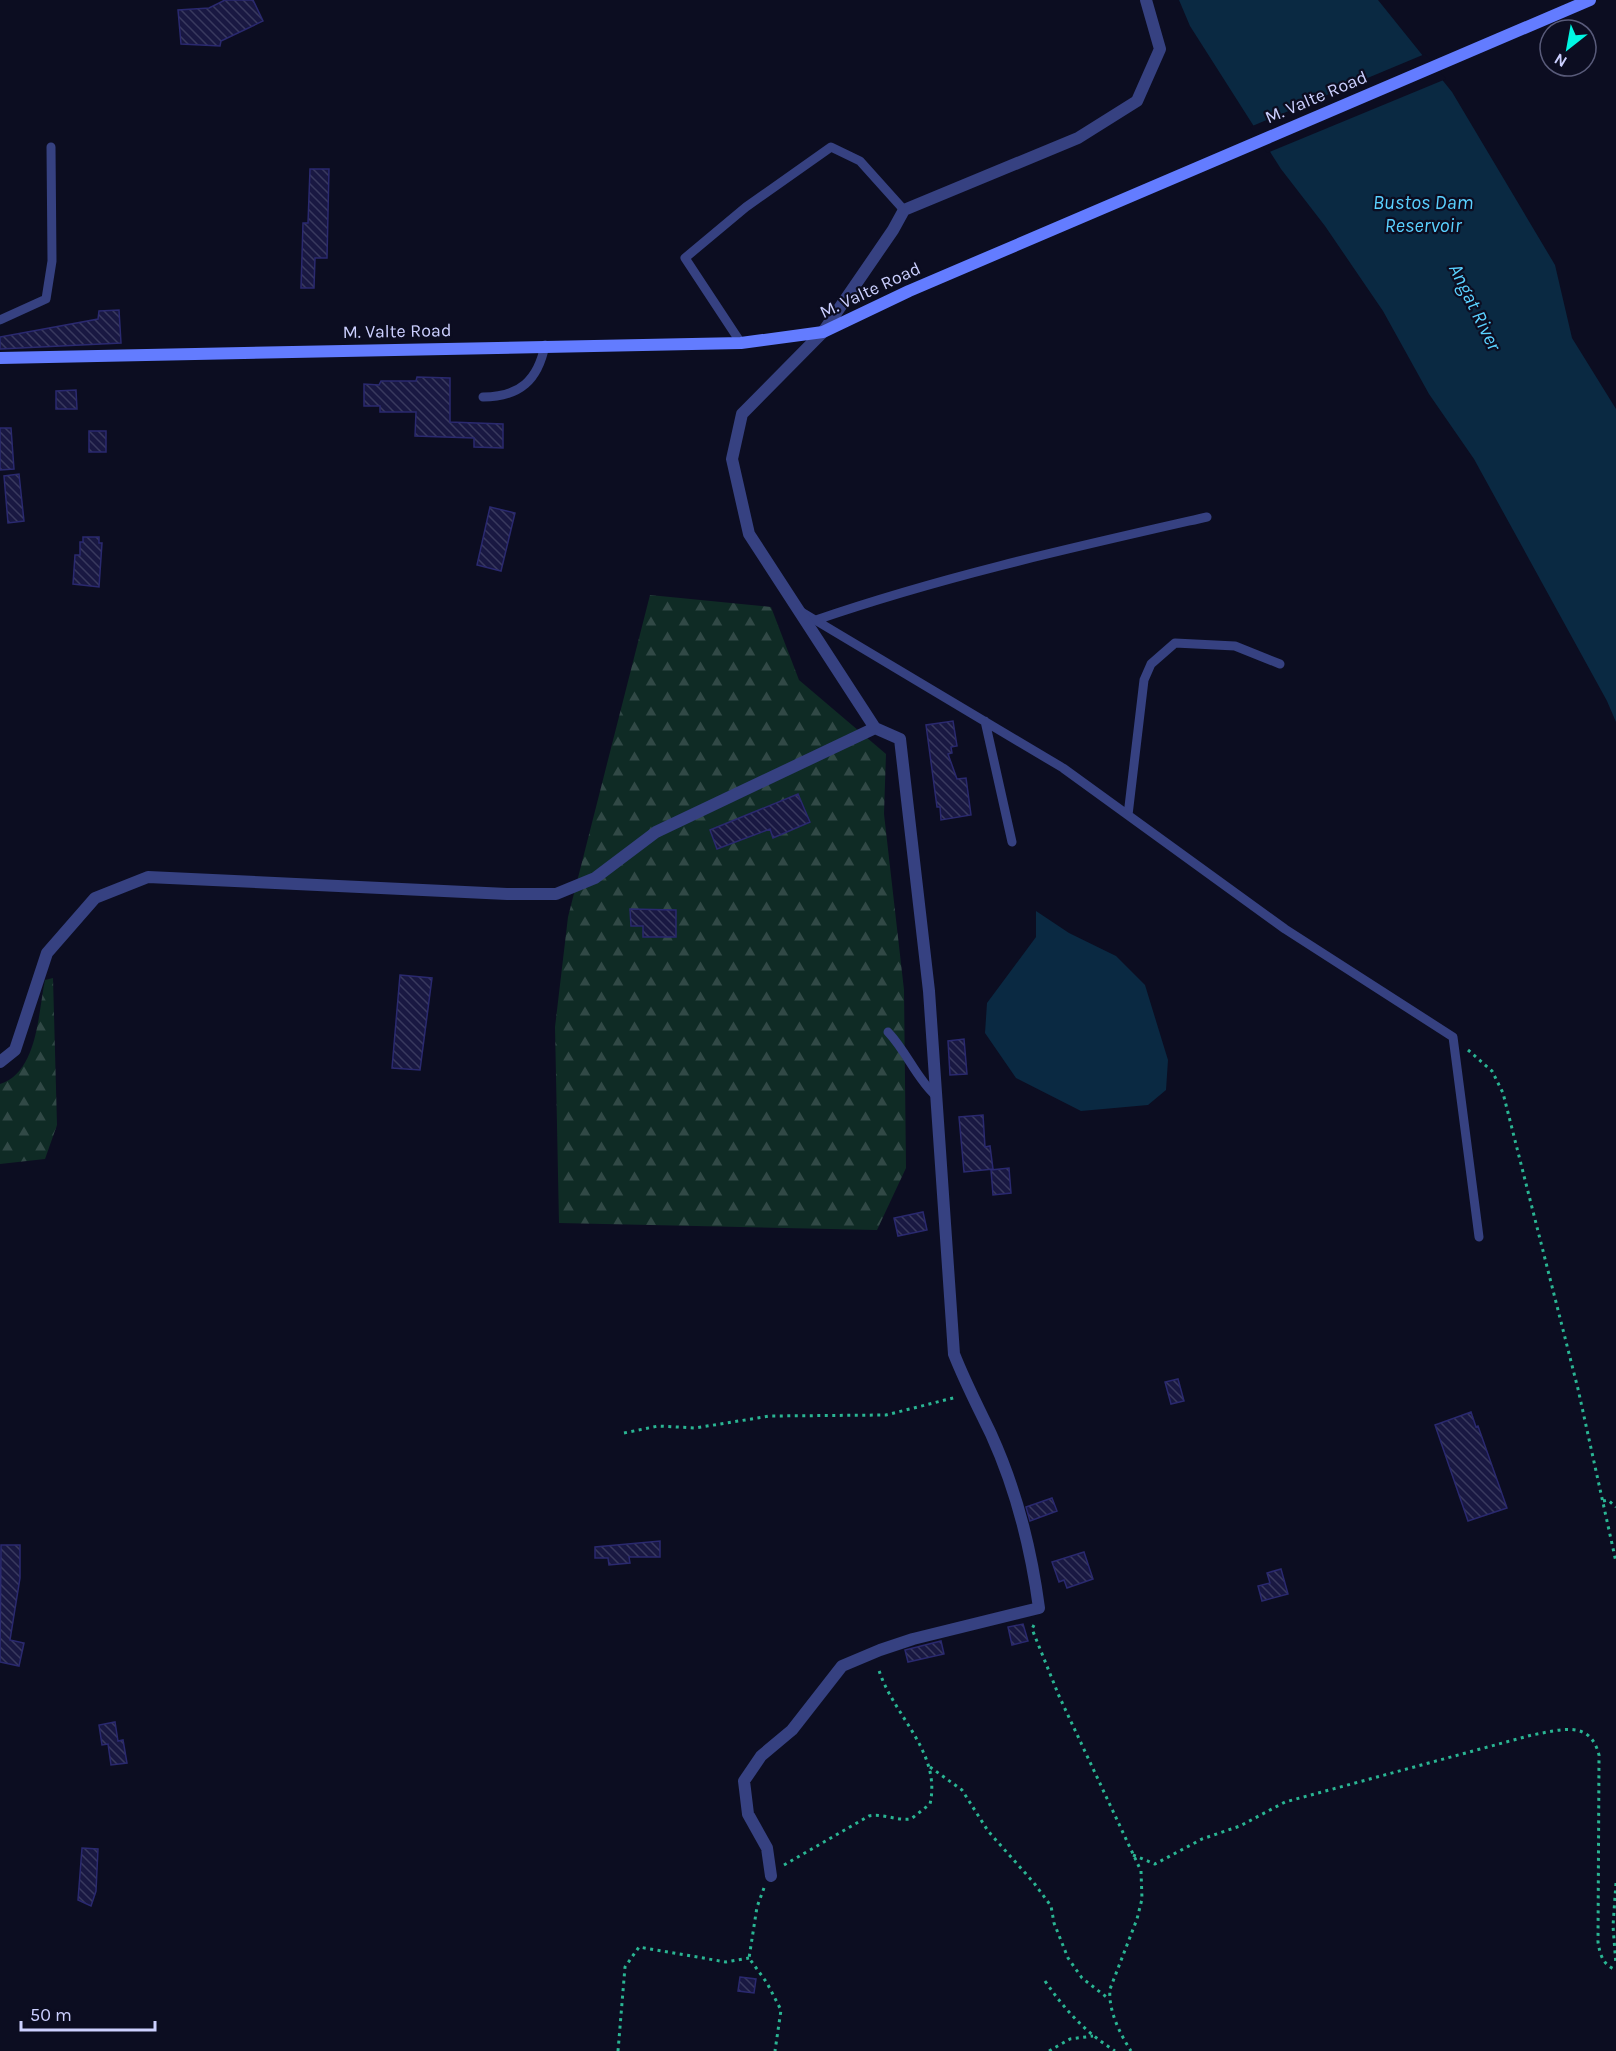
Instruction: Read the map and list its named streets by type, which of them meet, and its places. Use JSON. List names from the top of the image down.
{
  "streets": {
    "main road": ["M. Valte Road"]
  },
  "water": ["Bustos Dam Reservoir", "Angat River"],
  "scale_bar": "50 m",
  "north": "bottom left"
}
